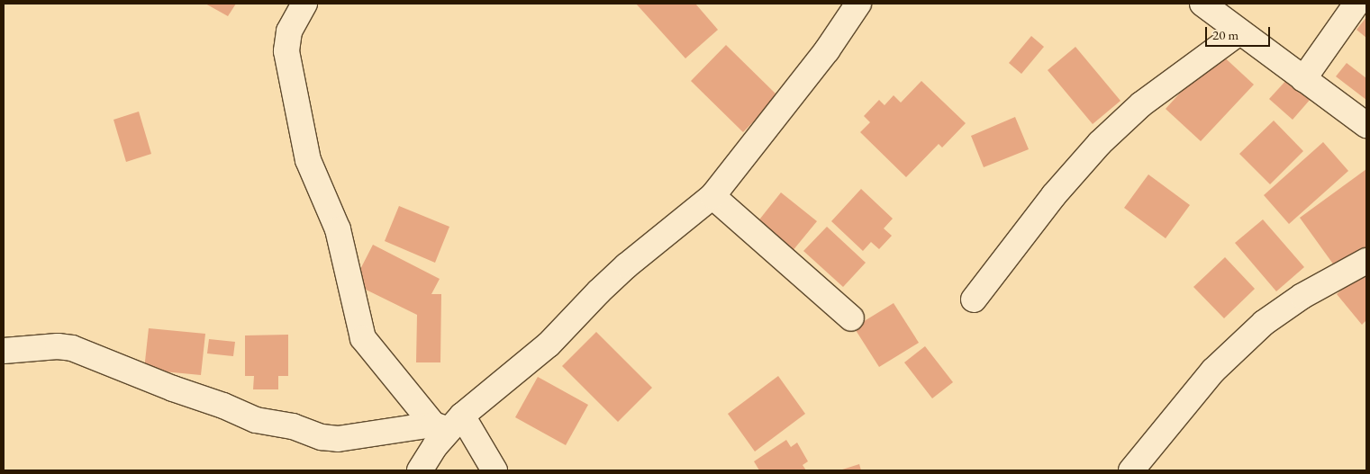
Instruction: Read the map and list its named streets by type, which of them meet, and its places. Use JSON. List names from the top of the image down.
{
  "scale_bar": "20 m"
}
